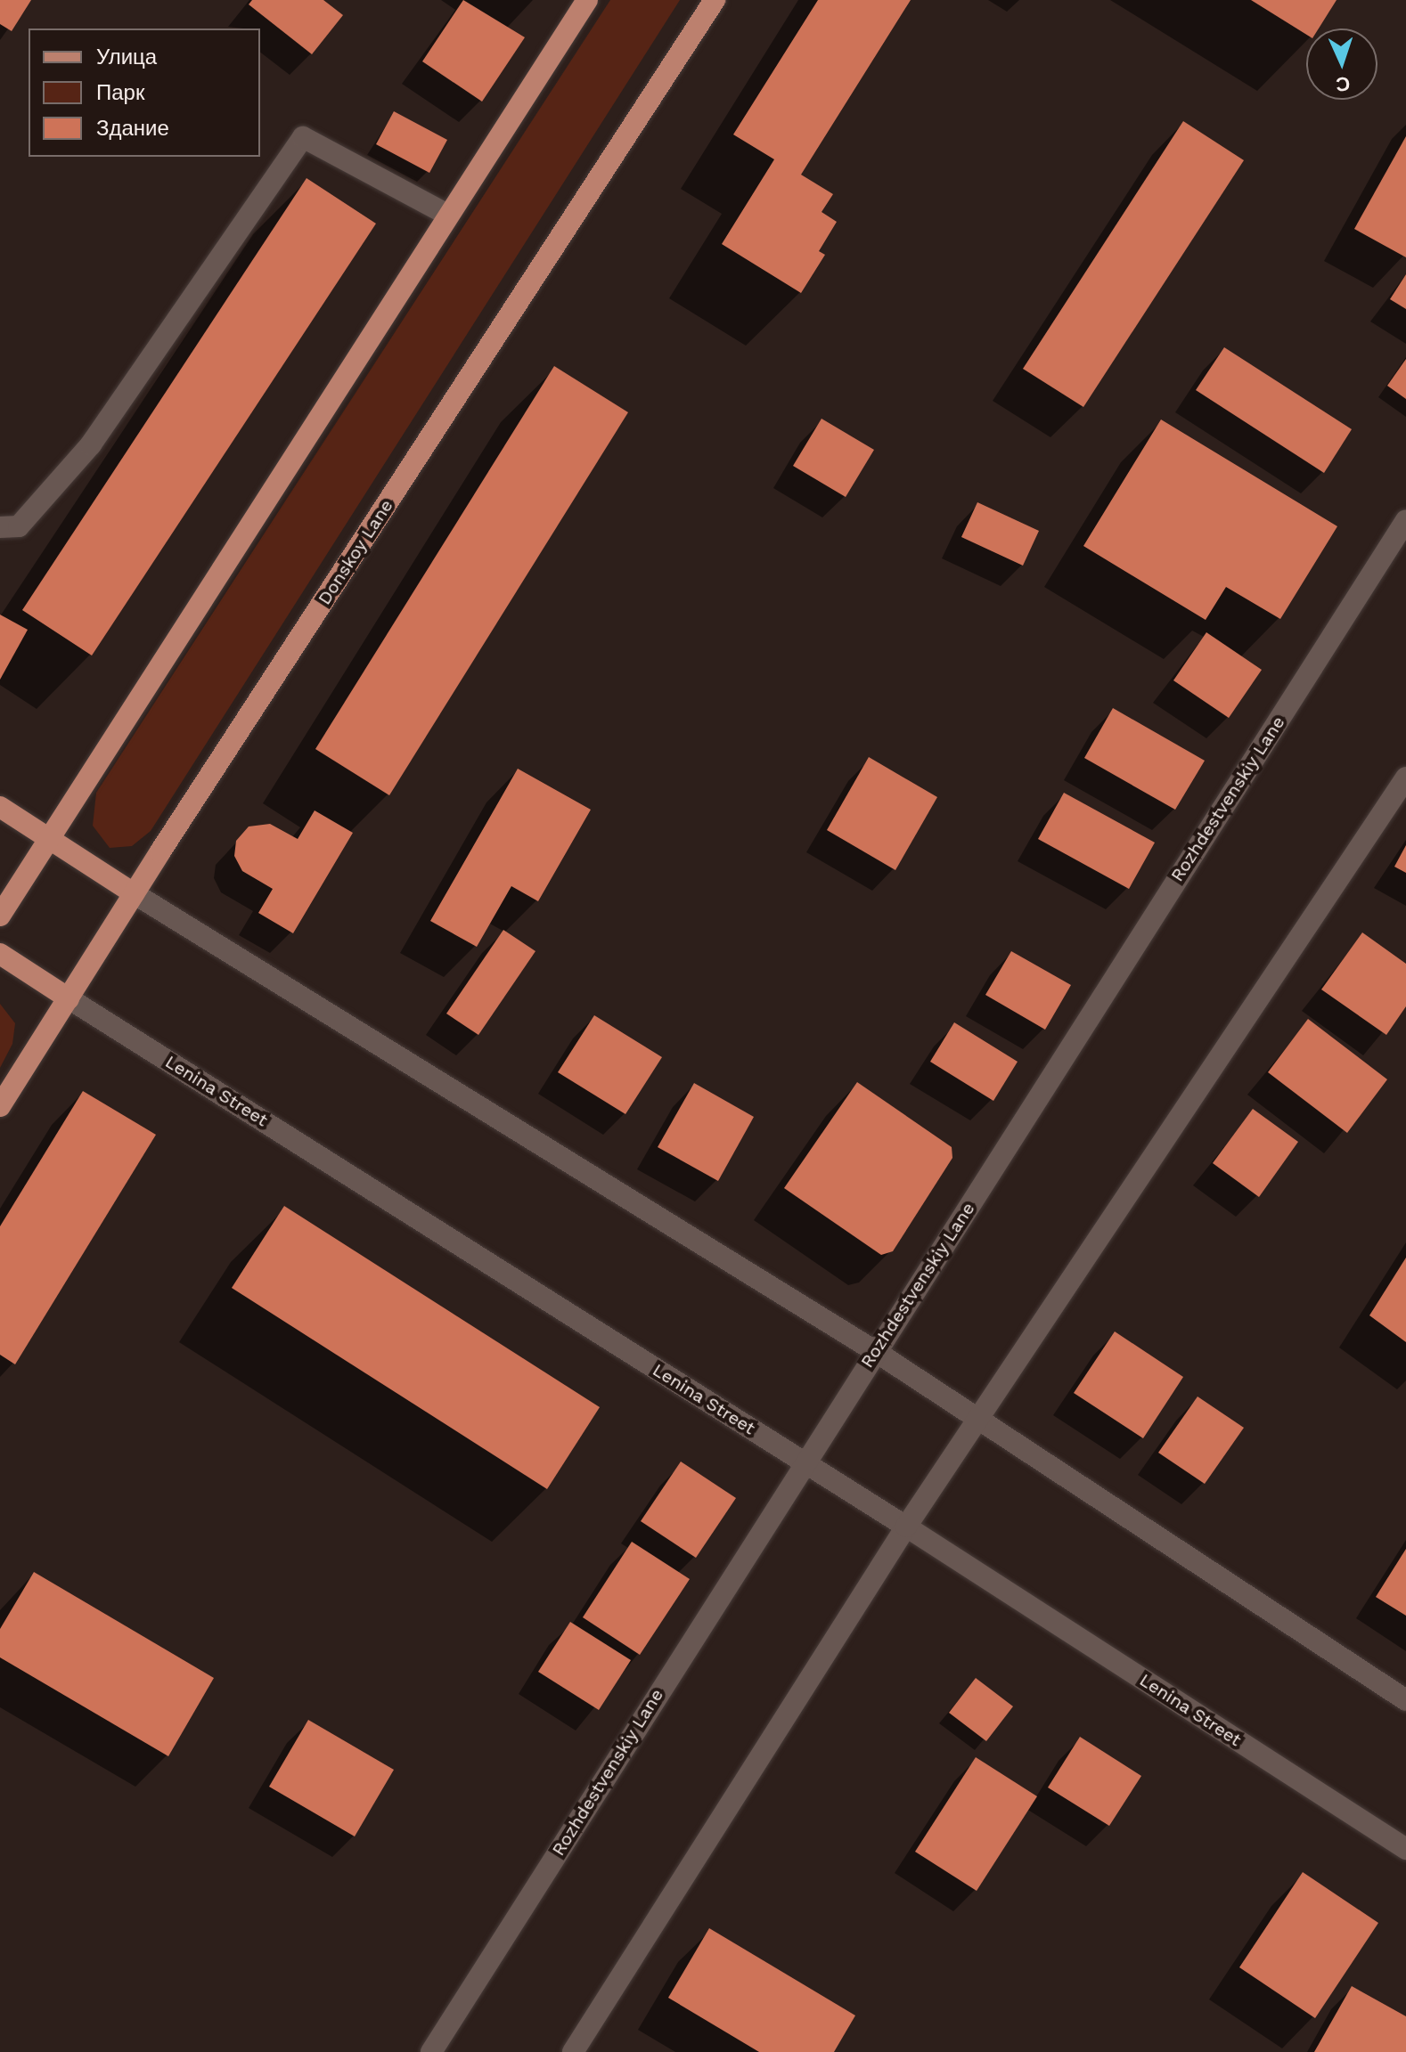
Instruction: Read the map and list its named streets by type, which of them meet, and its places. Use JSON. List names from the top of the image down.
{
  "streets": {
    "main road": ["Donskoy Lane", "Lenina Street"],
    "street": ["Rozhdestvenskiy Lane"]
  },
  "crossings": [
    ["Donskoy Lane", "Lenina Street"],
    ["Rozhdestvenskiy Lane", "Lenina Street"]
  ],
  "legend": ["Улица", "Парк", "Здание"],
  "north": "bottom"
}
